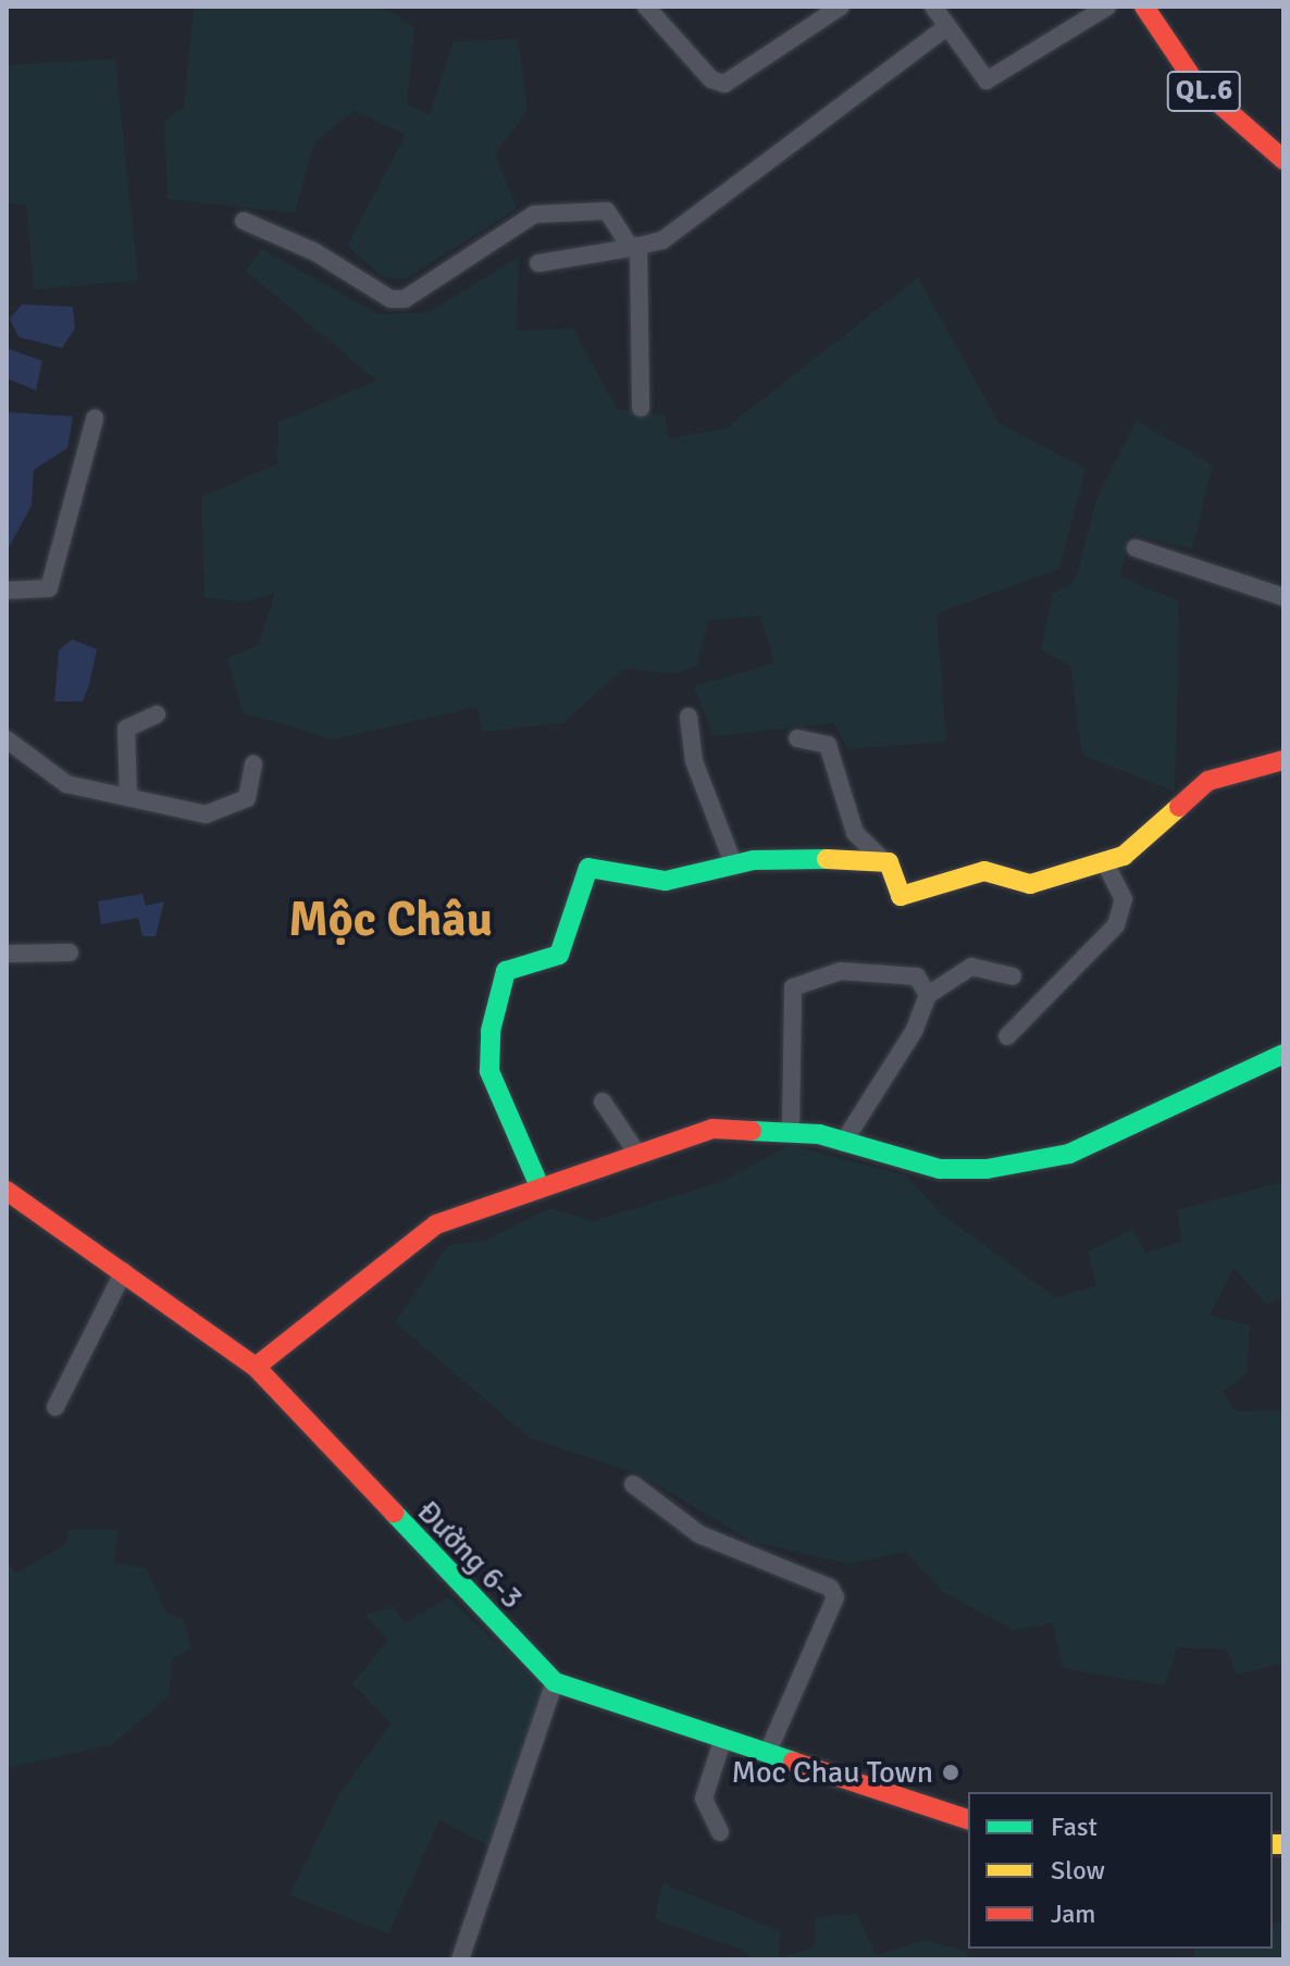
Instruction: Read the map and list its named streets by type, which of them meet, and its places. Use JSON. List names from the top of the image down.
{
  "streets": {
    "main road": ["QL.6", "Đường 6-3"]
  },
  "districts": ["Mộc Châu"],
  "places": ["Moc Chau Town"],
  "legend": ["Fast", "Slow", "Jam"]
}
